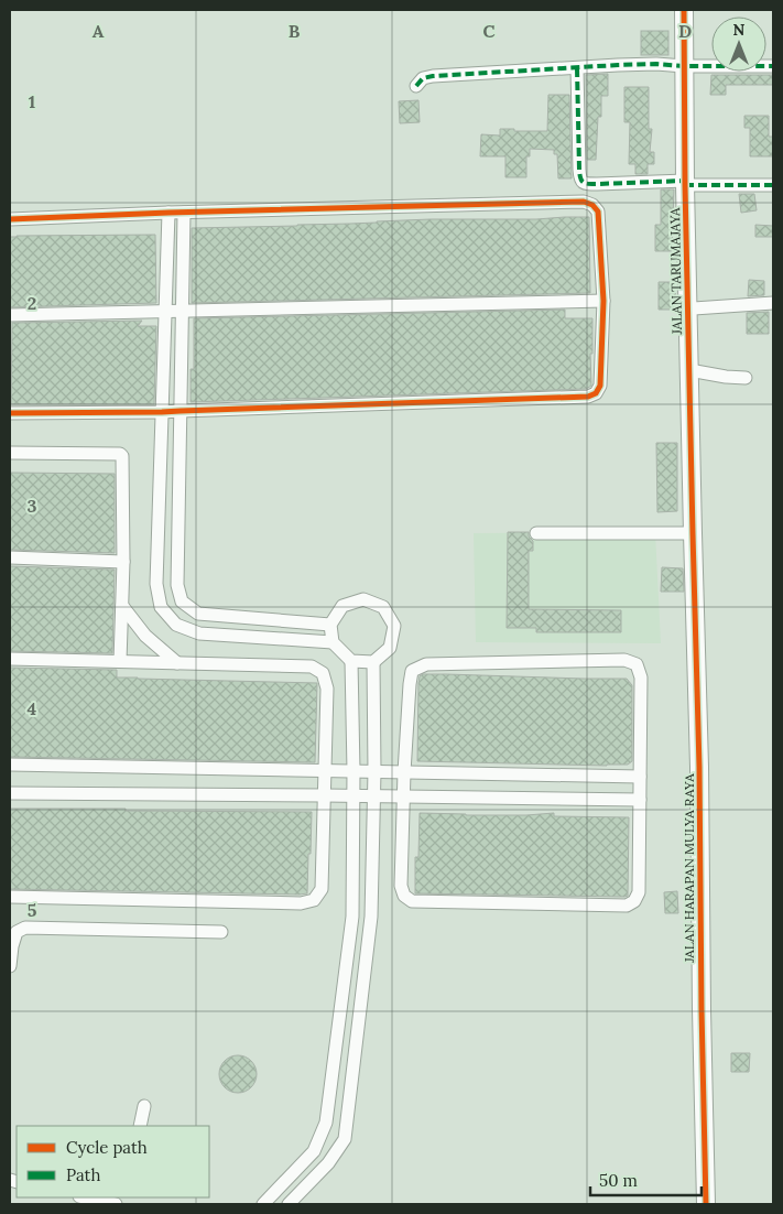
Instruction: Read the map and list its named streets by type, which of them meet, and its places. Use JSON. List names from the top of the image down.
{
  "streets": {
    "street": ["JALAN TARUMAJAYA", "JALAN HARAPAN MULYA RAYA"]
  },
  "crossings": [
    ["JALAN TARUMAJAYA", "JALAN HARAPAN MULYA RAYA"]
  ],
  "legend": ["Cycle path", "Path"],
  "scale_bar": "50 m",
  "north": "top",
  "grid": {
    "columns": [
      "A",
      "B",
      "C",
      "D"
    ],
    "rows": [
      "1",
      "2",
      "3",
      "4",
      "5"
    ]
  }
}
